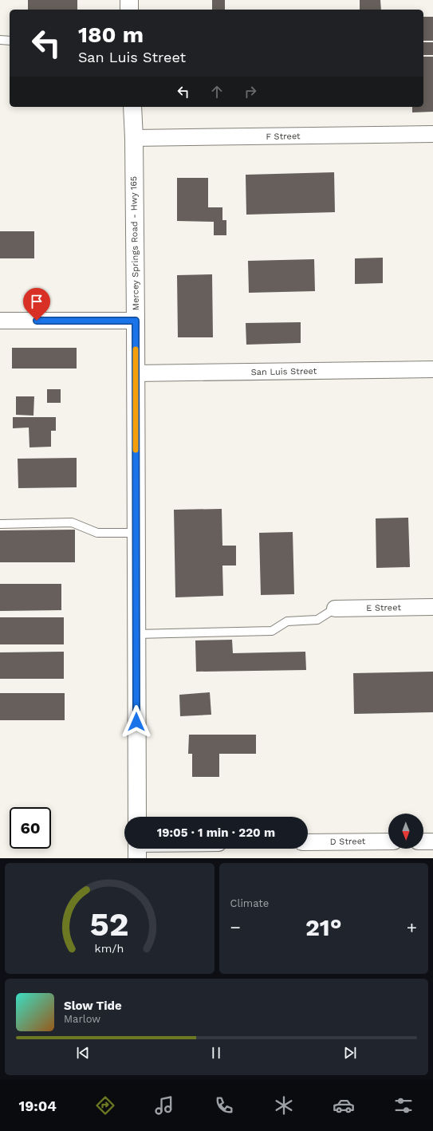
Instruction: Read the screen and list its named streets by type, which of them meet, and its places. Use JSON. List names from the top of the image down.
{
  "streets": {
    "main road": ["Mercey Springs Road - Hwy 165"],
    "street": [
      "F Street",
      "San Luis Street",
      "E Street",
      "D Street"
    ]
  },
  "crossings": [
    ["F Street", "Mercey Springs Road - Hwy 165"],
    ["Mercey Springs Road - Hwy 165", "San Luis Street"]
  ],
  "north": "bottom",
  "page": {
    "turn": ["180 m", "San Luis Street"],
    "limit": "60",
    "trip": "19:05 · 1 min · 220 m",
    "tile": "Climate",
    "heat": ["−", "21°", "+"],
    "song": ["Slow Tide", "Marlow"],
    "tabs": "19:04",
    "gauge": ["52", "km/h"]
  }
}
